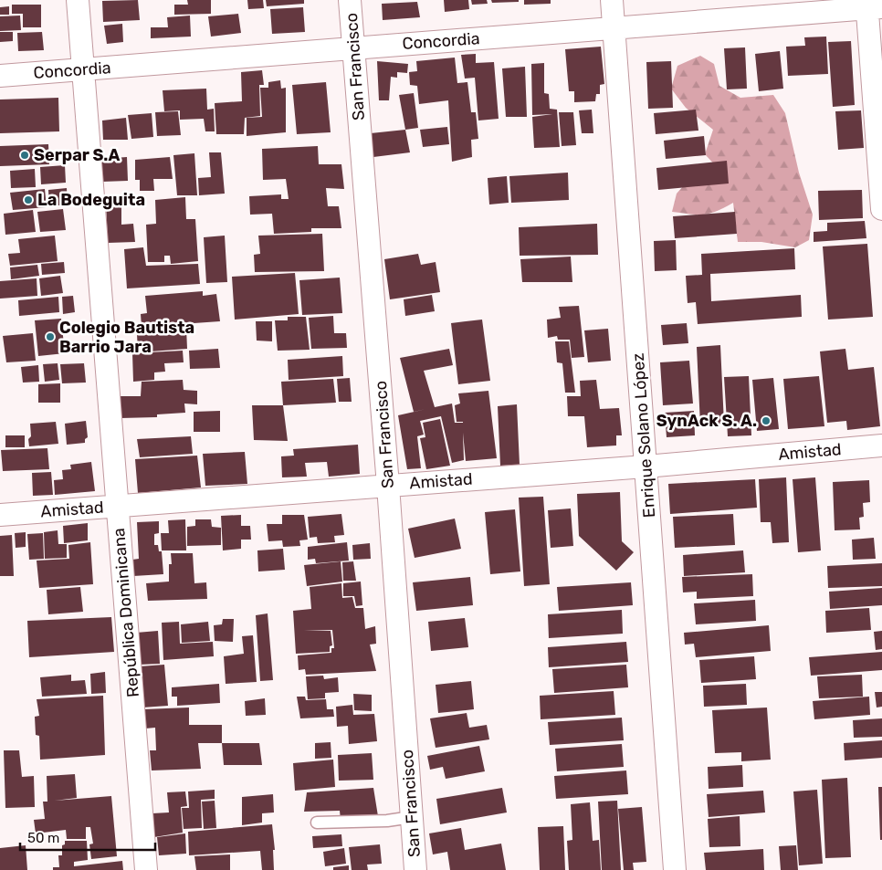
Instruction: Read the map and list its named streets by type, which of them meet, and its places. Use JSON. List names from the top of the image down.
{
  "streets": {
    "street": [
      "Concordia",
      "San Francisco",
      "Enrique Solano López",
      "Amistad",
      "República Dominicana"
    ]
  },
  "crossings": [
    ["Concordia", "San Francisco"],
    ["Concordia", "Enrique Solano López"],
    ["Concordia", "República Dominicana"],
    ["San Francisco", "Amistad"],
    ["Enrique Solano López", "Amistad"],
    ["Amistad", "República Dominicana"]
  ],
  "places": [
    "Serpar S.A",
    "La Bodeguita",
    "Colegio Bautista Barrio Jara",
    "SynAck S. A."
  ],
  "scale_bar": "50 m"
}
